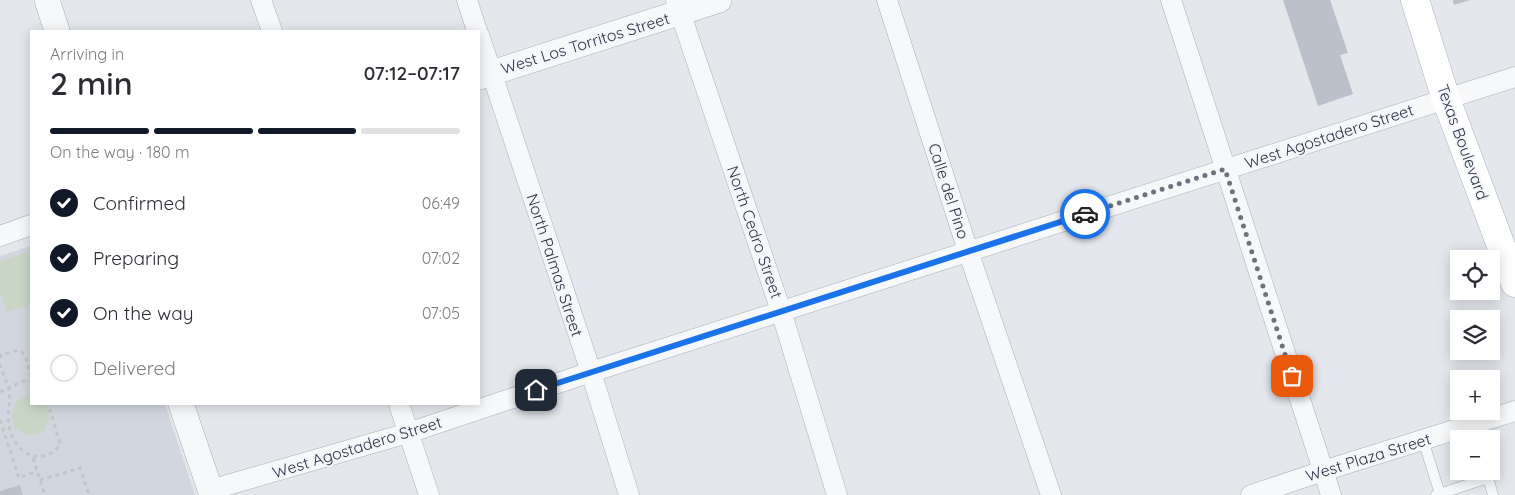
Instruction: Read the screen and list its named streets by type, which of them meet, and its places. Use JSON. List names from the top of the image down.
{
  "streets": {
    "main road": ["Texas Boulevard"],
    "street": [
      "West Los Torritos Street",
      "West Agostadero Street",
      "Calle del Pino",
      "North Cedro Street",
      "North Palmas Street",
      "West Plaza Street"
    ]
  },
  "crossings": [
    ["West Los Torritos Street", "North Cedro Street"],
    ["West Los Torritos Street", "North Palmas Street"],
    ["West Agostadero Street", "Texas Boulevard"],
    ["West Agostadero Street", "Calle del Pino"],
    ["West Agostadero Street", "North Cedro Street"],
    ["West Agostadero Street", "North Palmas Street"]
  ],
  "page": {
    "heading": ["2 min", "Arriving in", "07:12–07:17"],
    "bar": "On the way · 180 m",
    "list": [
      ["Confirmed", "06:49"],
      ["Preparing", "07:02"],
      ["On the way", "07:05"],
      "Delivered"
    ],
    "map_buttons": ["+", "−"]
  }
}
